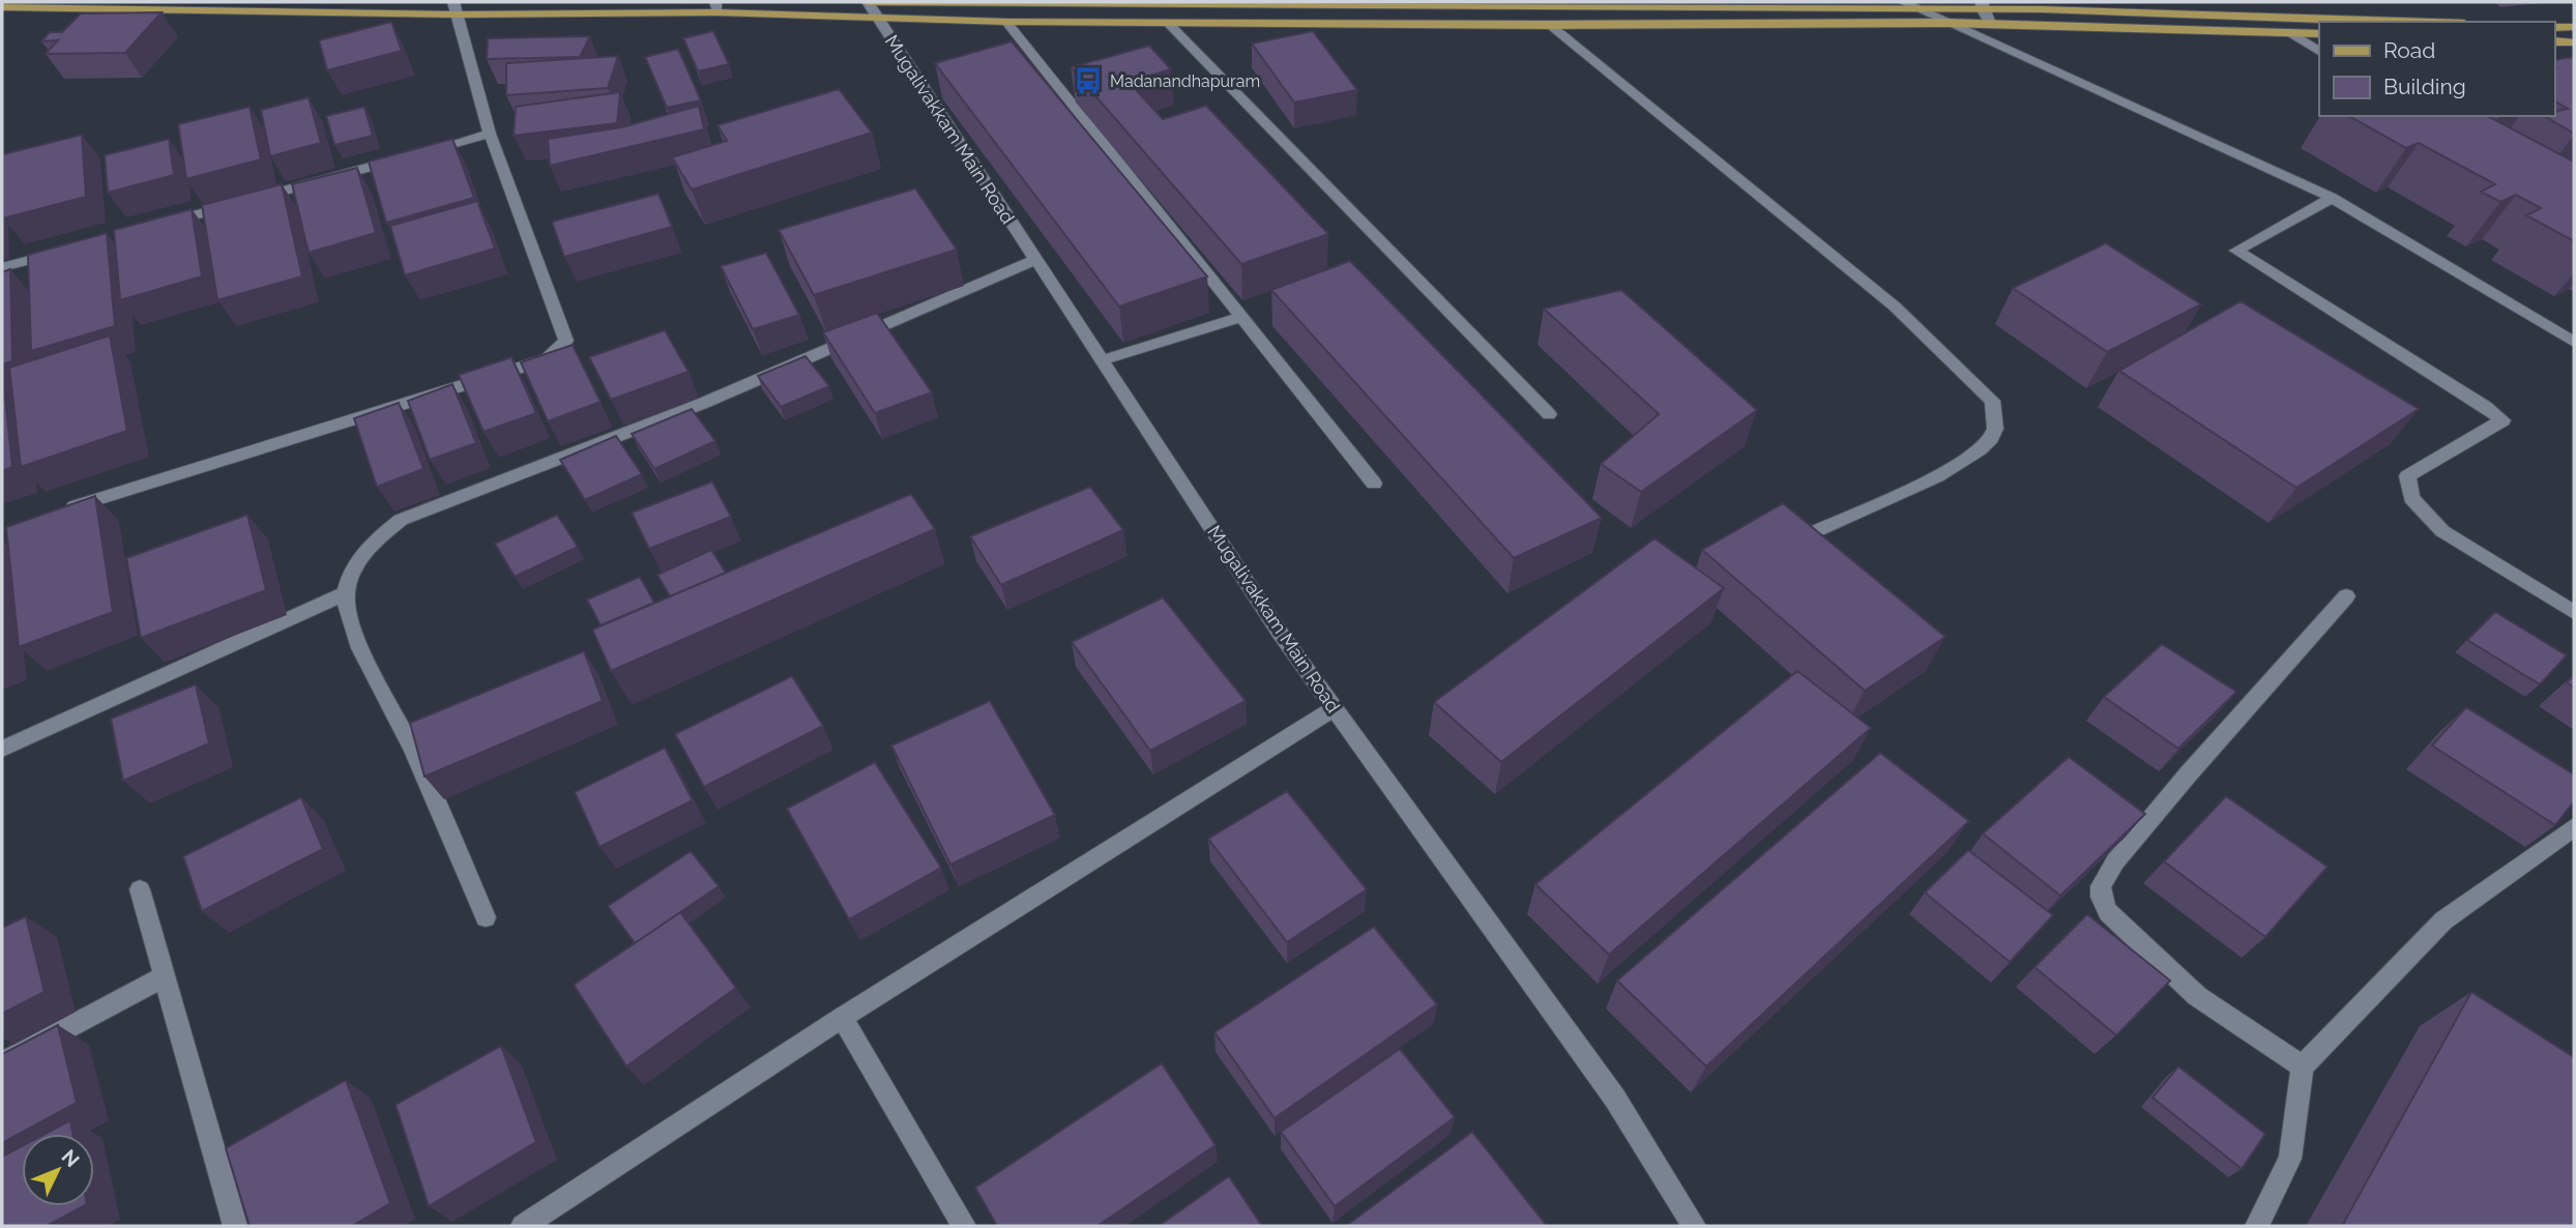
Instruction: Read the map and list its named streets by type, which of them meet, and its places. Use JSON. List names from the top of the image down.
{
  "streets": {
    "street": ["Mugalivakkam Main Road"]
  },
  "places": {
    "bus stop": ["Madanandhapuram"]
  },
  "legend": ["Road", "Building"],
  "north": "top right"
}
